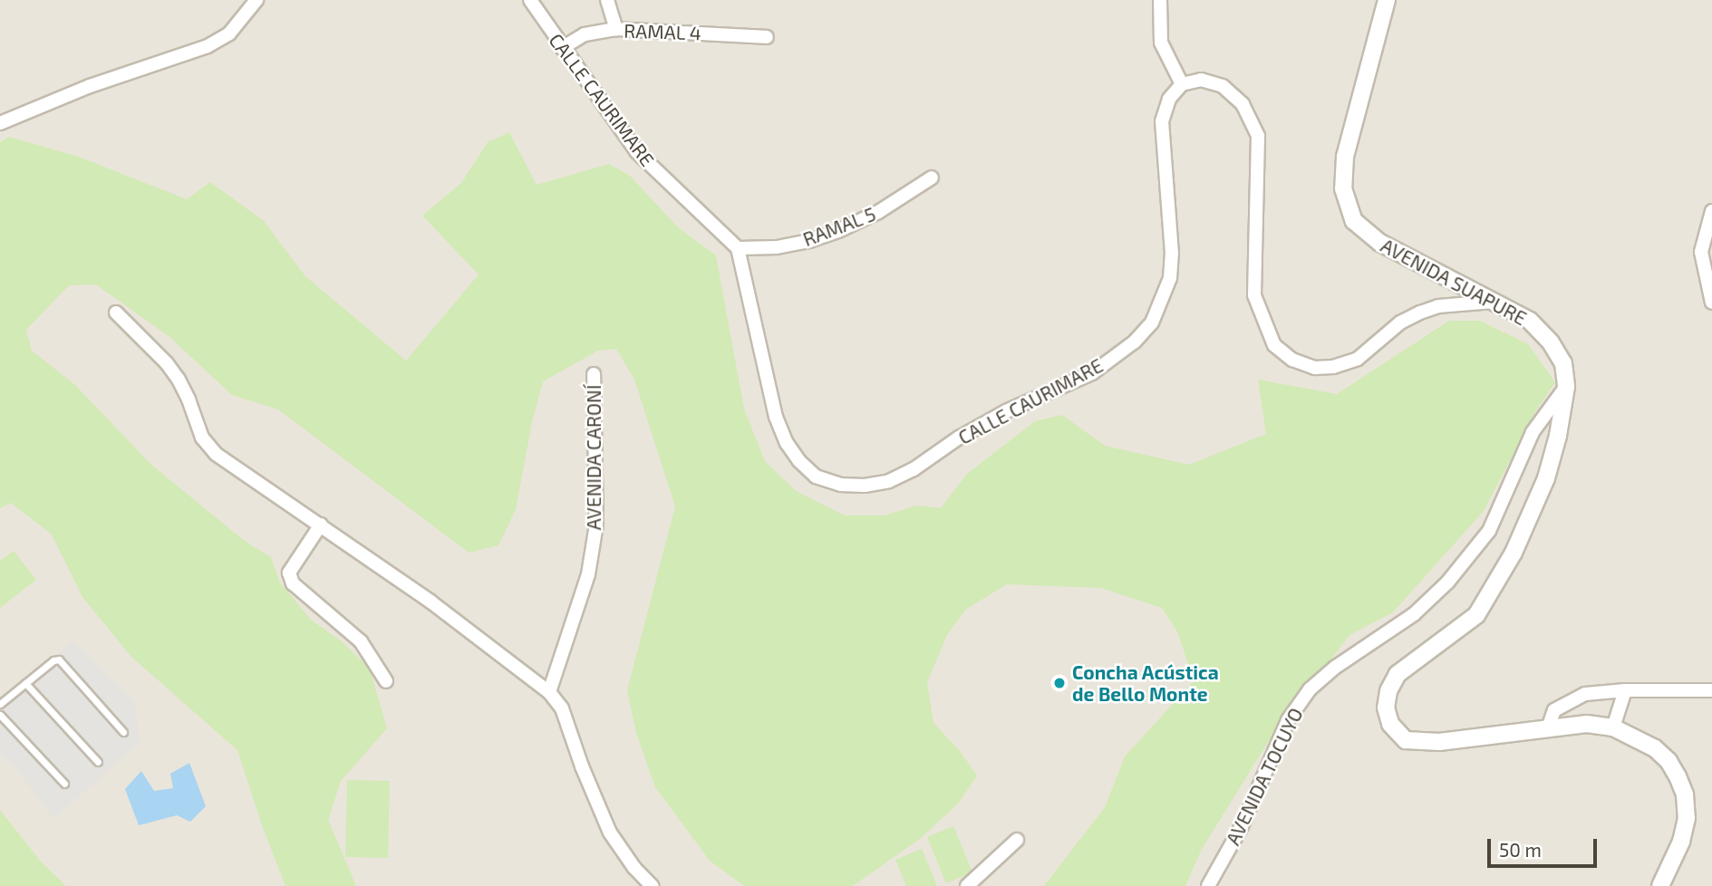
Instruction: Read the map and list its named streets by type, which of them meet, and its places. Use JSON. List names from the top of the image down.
{
  "streets": {
    "street": [
      "RAMAL 4",
      "CALLE CAURIMARE",
      "RAMAL 5",
      "AVENIDA SUAPURE",
      "AVENIDA CARONÍ",
      "AVENIDA TOCUYO"
    ]
  },
  "crossings": [
    ["RAMAL 4", "CALLE CAURIMARE"],
    ["CALLE CAURIMARE", "RAMAL 5"],
    ["AVENIDA SUAPURE", "AVENIDA TOCUYO"]
  ],
  "places": ["Concha Acústica de Bello Monte"],
  "scale_bar": "50 m"
}
